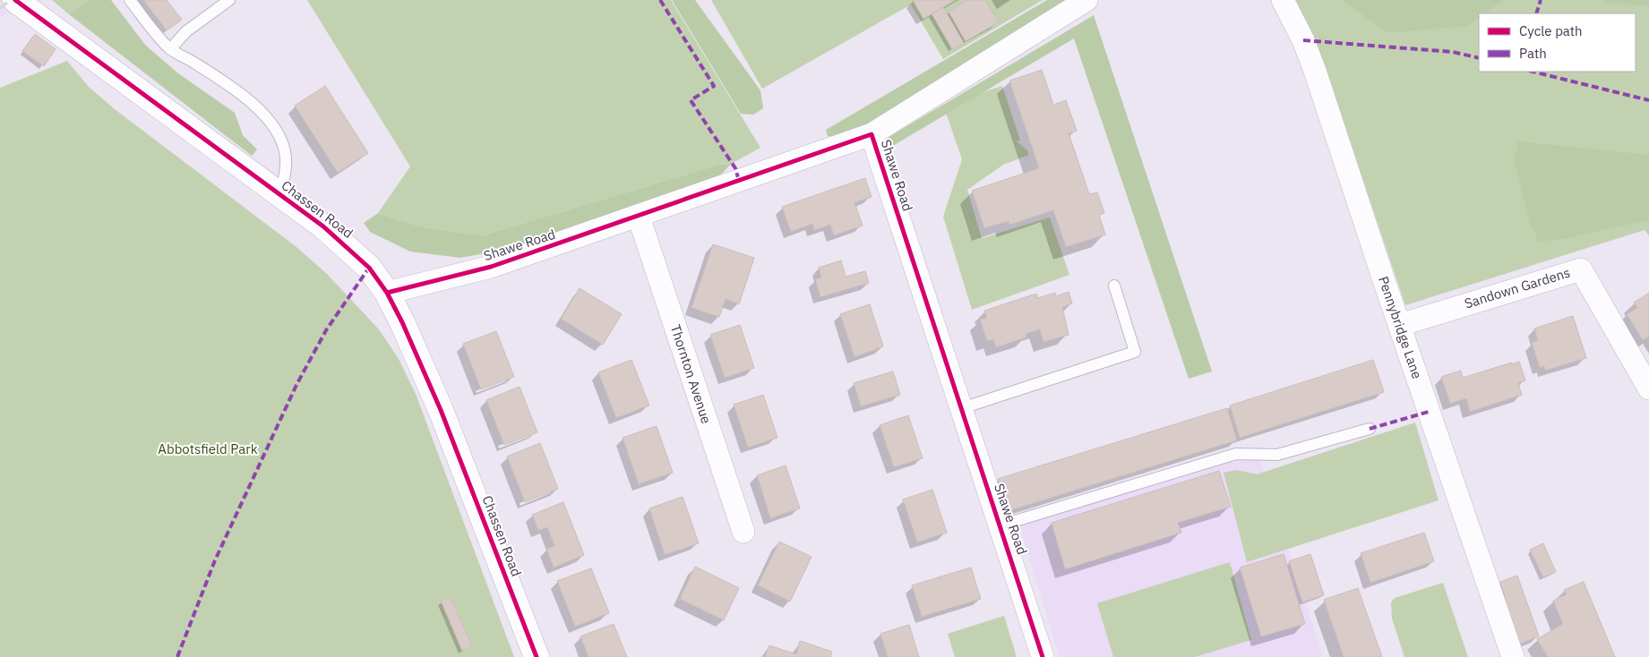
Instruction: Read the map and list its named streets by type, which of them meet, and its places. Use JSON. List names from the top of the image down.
{
  "streets": {
    "street": [
      "Shawe Road",
      "Chassen Road",
      "Sandown Gardens",
      "Pennybridge Lane",
      "Thornton Avenue"
    ]
  },
  "crossings": [
    ["Shawe Road", "Chassen Road"],
    ["Shawe Road", "Thornton Avenue"],
    ["Sandown Gardens", "Pennybridge Lane"]
  ],
  "parks": ["Abbotsfield Park"],
  "legend": ["Cycle path", "Path"]
}
